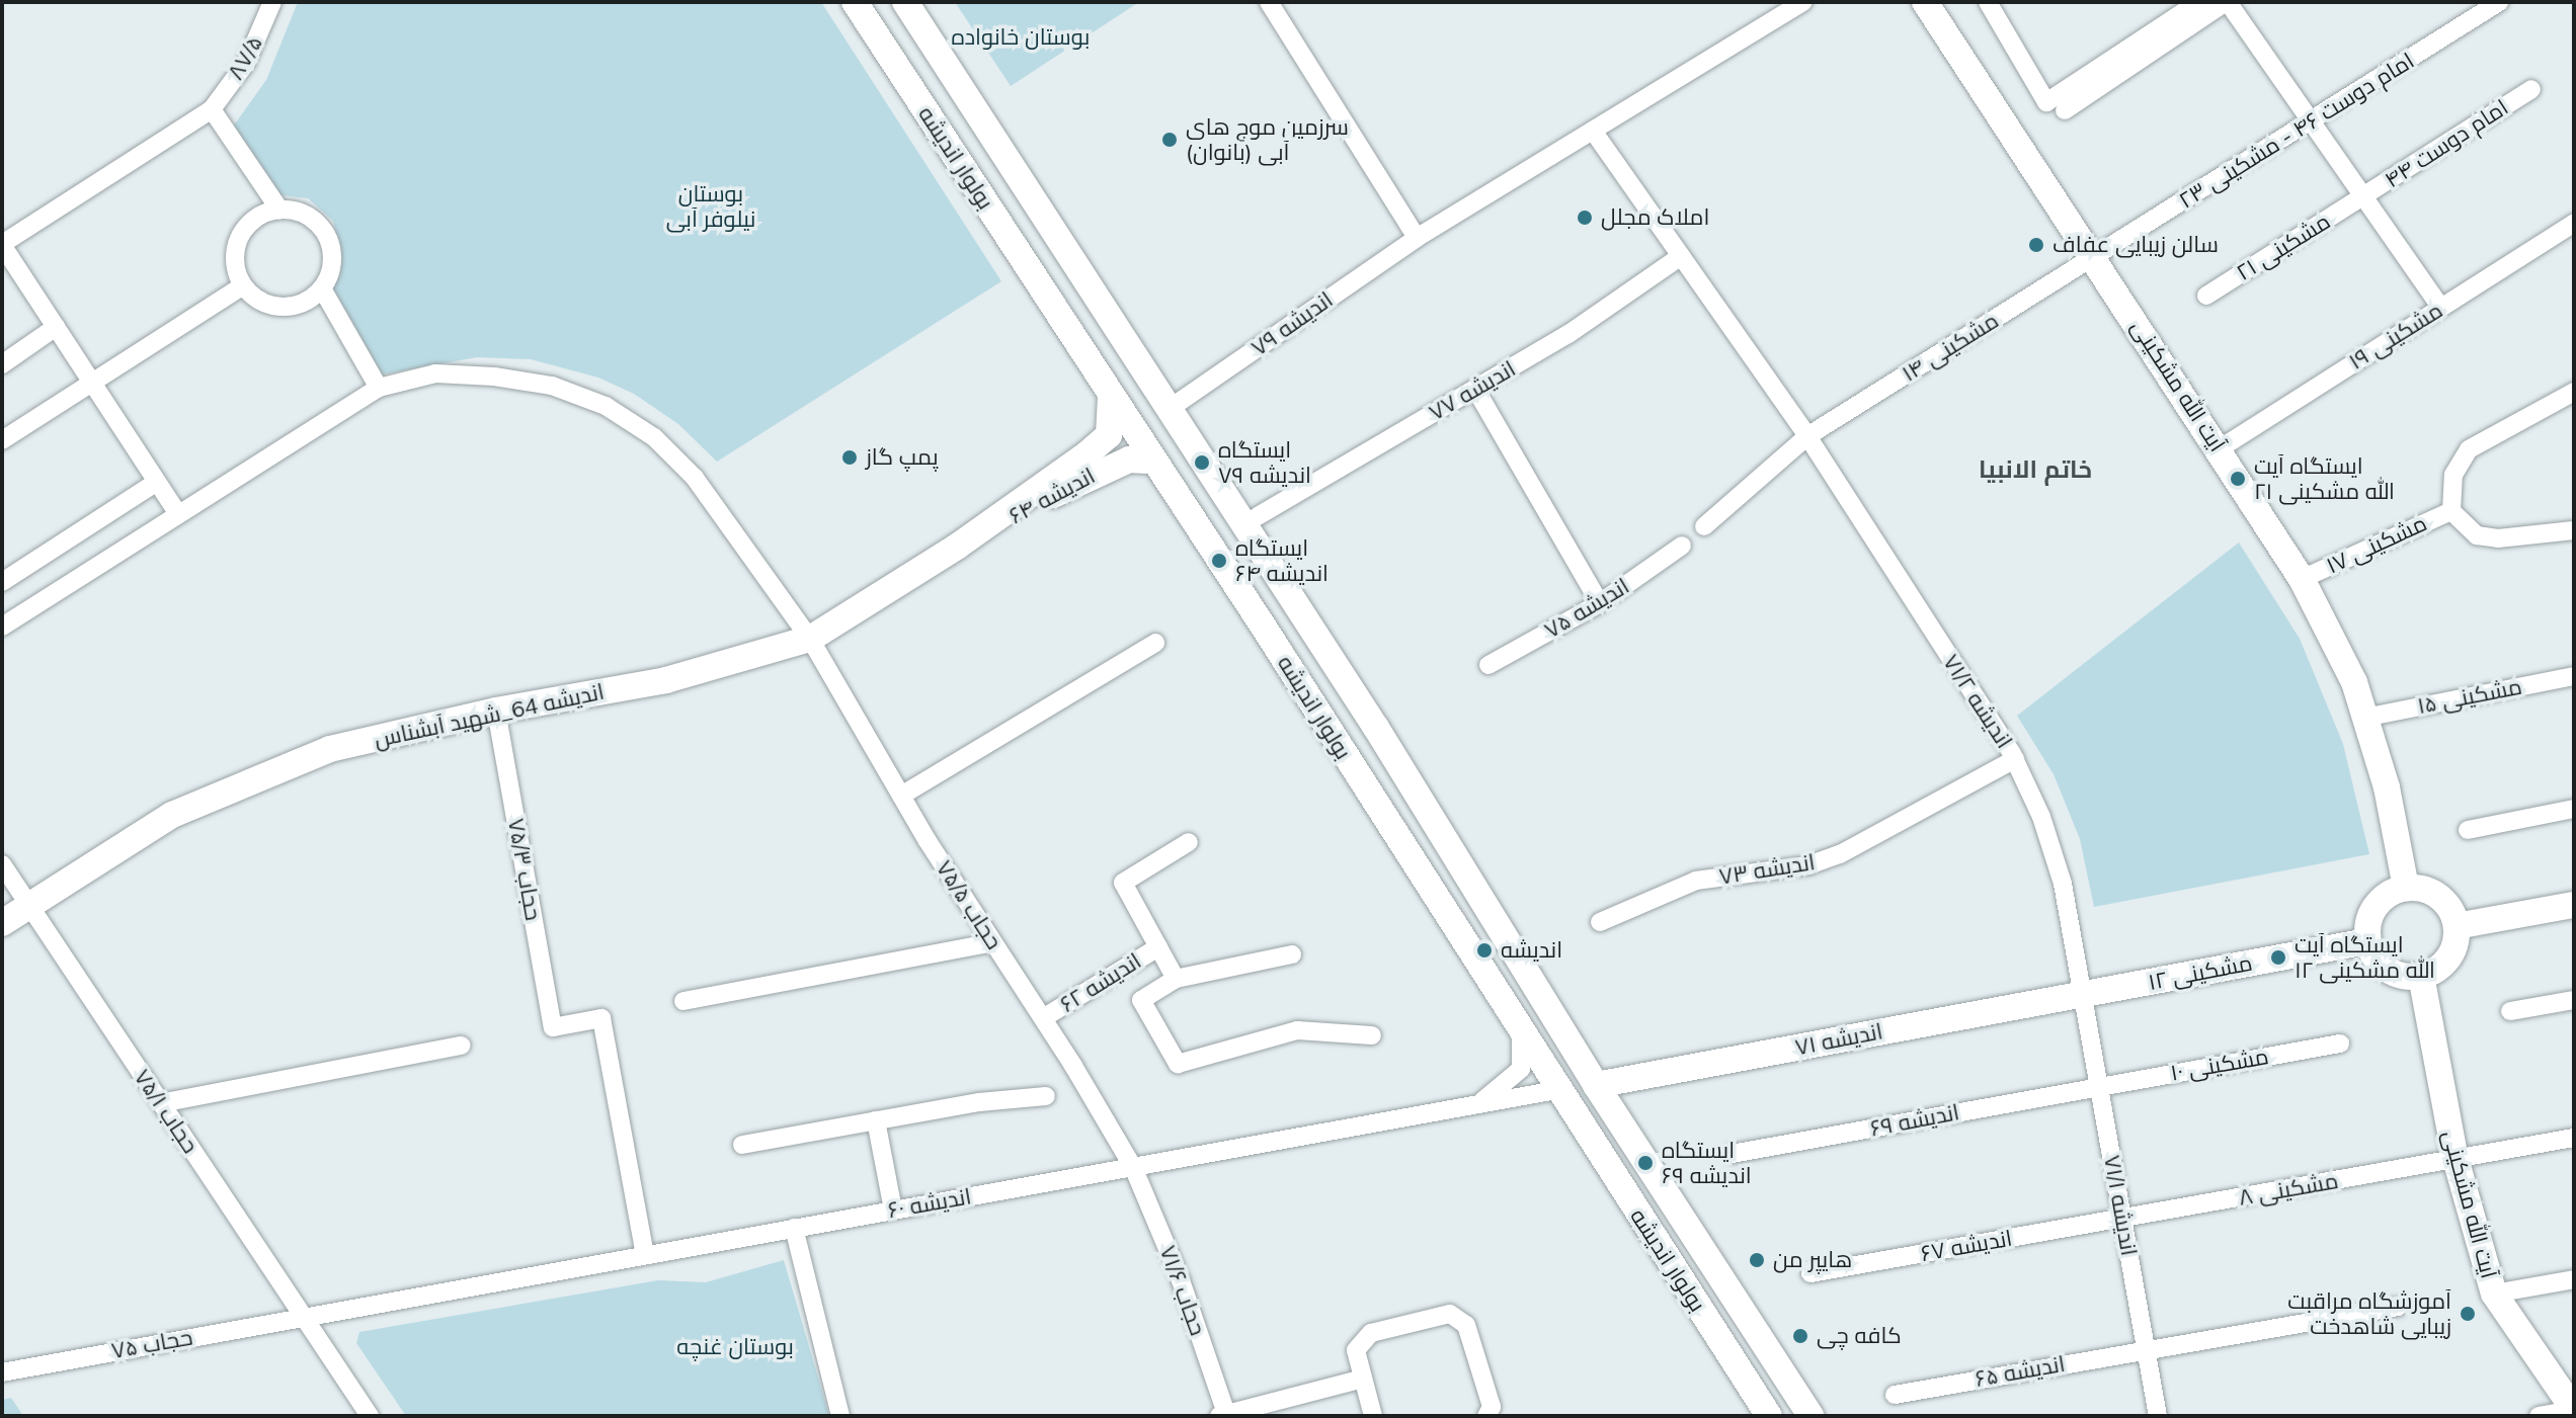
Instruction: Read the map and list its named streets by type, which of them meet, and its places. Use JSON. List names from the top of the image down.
{
  "streets": {
    "street": [
      "۸۷/۵",
      "امام دوست ۴۶ - مشکینی ۲۳",
      "امام دوست ۴۴",
      "بولوار اندیشه",
      "مشکینی ۲۱",
      "اندیشه ۷۹",
      "مشکینی ۱۹",
      "مشکینی ۱۴",
      "آیت الله مشکینی",
      "اندیشه ۷۷",
      "اندیشه ۶۴",
      "مشکینی ۱۷",
      "اندیشه ۷۵",
      "مشکینی ۱۵",
      "اندیشه ۷۱/۲",
      "اندیشه 64_شهید آبشناس",
      "حجاب ۷۵/۳",
      "اندیشه ۷۳",
      "حجاب ۷۵/۵",
      "مشکینی ۱۲",
      "اندیشه ۶۲",
      "اندیشه ۷۱",
      "مشکینی ۱۰",
      "حجاب ۷۵/۱",
      "اندیشه ۶۹",
      "مشکینی ۸",
      "اندیشه ۶۰",
      "اندیشه ۷۱/۱",
      "اندیشه ۶۷",
      "حجاب ۷۱/۶",
      "حجاب ۷۵",
      "اندیشه ۶۵"
    ]
  },
  "crossings": [
    ["امام دوست ۴۶ - مشکینی ۲۳", "مشکینی ۱۴"],
    ["امام دوست ۴۶ - مشکینی ۲۳", "آیت الله مشکینی"],
    ["امام دوست ۴۴", "مشکینی ۲۱"],
    ["بولوار اندیشه", "اندیشه ۷۹"],
    ["بولوار اندیشه", "اندیشه ۶۴"],
    ["بولوار اندیشه", "اندیشه ۷۱"],
    ["بولوار اندیشه", "اندیشه ۶۰"],
    ["اندیشه ۷۹", "اندیشه ۷۱/۲"],
    ["مشکینی ۱۹", "آیت الله مشکینی"],
    ["مشکینی ۱۴", "آیت الله مشکینی"],
    ["مشکینی ۱۴", "اندیشه ۷۱/۲"],
    ["آیت الله مشکینی", "مشکینی ۱۷"],
    ["آیت الله مشکینی", "مشکینی ۱۵"],
    ["آیت الله مشکینی", "مشکینی ۱۲"],
    ["آیت الله مشکینی", "مشکینی ۸"],
    ["اندیشه ۷۷", "اندیشه ۷۱/۲"],
    ["اندیشه ۶۴", "اندیشه 64_شهید آبشناس"],
    ["اندیشه ۷۱/۲", "اندیشه ۷۳"],
    ["اندیشه ۷۱/۲", "مشکینی ۱۲"],
    ["اندیشه ۷۱/۲", "اندیشه ۷۱"],
    ["اندیشه ۷۱/۲", "اندیشه ۷۱/۱"],
    ["اندیشه 64_شهید آبشناس", "حجاب ۷۵/۳"],
    ["اندیشه 64_شهید آبشناس", "حجاب ۷۵/۵"],
    ["اندیشه 64_شهید آبشناس", "حجاب ۷۵/۱"],
    ["حجاب ۷۵/۳", "اندیشه ۶۰"],
    ["حجاب ۷۵/۵", "اندیشه ۶۲"],
    ["حجاب ۷۵/۵", "اندیشه ۶۰"],
    ["حجاب ۷۵/۵", "حجاب ۷۱/۶"],
    ["مشکینی ۱۲", "اندیشه ۷۱"],
    ["مشکینی ۱۲", "اندیشه ۷۱/۱"],
    ["اندیشه ۷۱", "اندیشه ۷۱/۱"],
    ["مشکینی ۱۰", "اندیشه ۶۹"],
    ["مشکینی ۱۰", "اندیشه ۷۱/۱"],
    ["حجاب ۷۵/۱", "اندیشه ۶۰"],
    ["حجاب ۷۵/۱", "حجاب ۷۵"],
    ["اندیشه ۶۹", "اندیشه ۷۱/۱"],
    ["مشکینی ۸", "اندیشه ۷۱/۱"],
    ["مشکینی ۸", "اندیشه ۶۷"],
    ["اندیشه ۶۰", "حجاب ۷۱/۶"],
    ["اندیشه ۶۰", "حجاب ۷۵"],
    ["اندیشه ۷۱/۱", "اندیشه ۶۷"],
    ["اندیشه ۷۱/۱", "اندیشه ۶۵"]
  ],
  "districts": ["خاتم الانبیا"],
  "parks": ["بوستان خانواده", "بوستان نیلوفر آبی", "بوستان غنچه"],
  "places": [
    "سرزمین موج های آبی (بانوان)",
    "املاک مجلل",
    "سالن زیبایی عفاف",
    "پمپ گاز",
    "ایستگاه اندیشه ۷۹",
    "ایستگاه آیت الله مشکینی ۲۱",
    "ایستگاه اندیشه ۶۴",
    "اندیشه",
    "ایستگاه آیت الله مشکینی ۱۲",
    "ایستگاه اندیشه ۶۹",
    "هایپر من",
    "آموزشگاه مراقبت زیبایی شاهدخت",
    "کافه چی"
  ]
}
